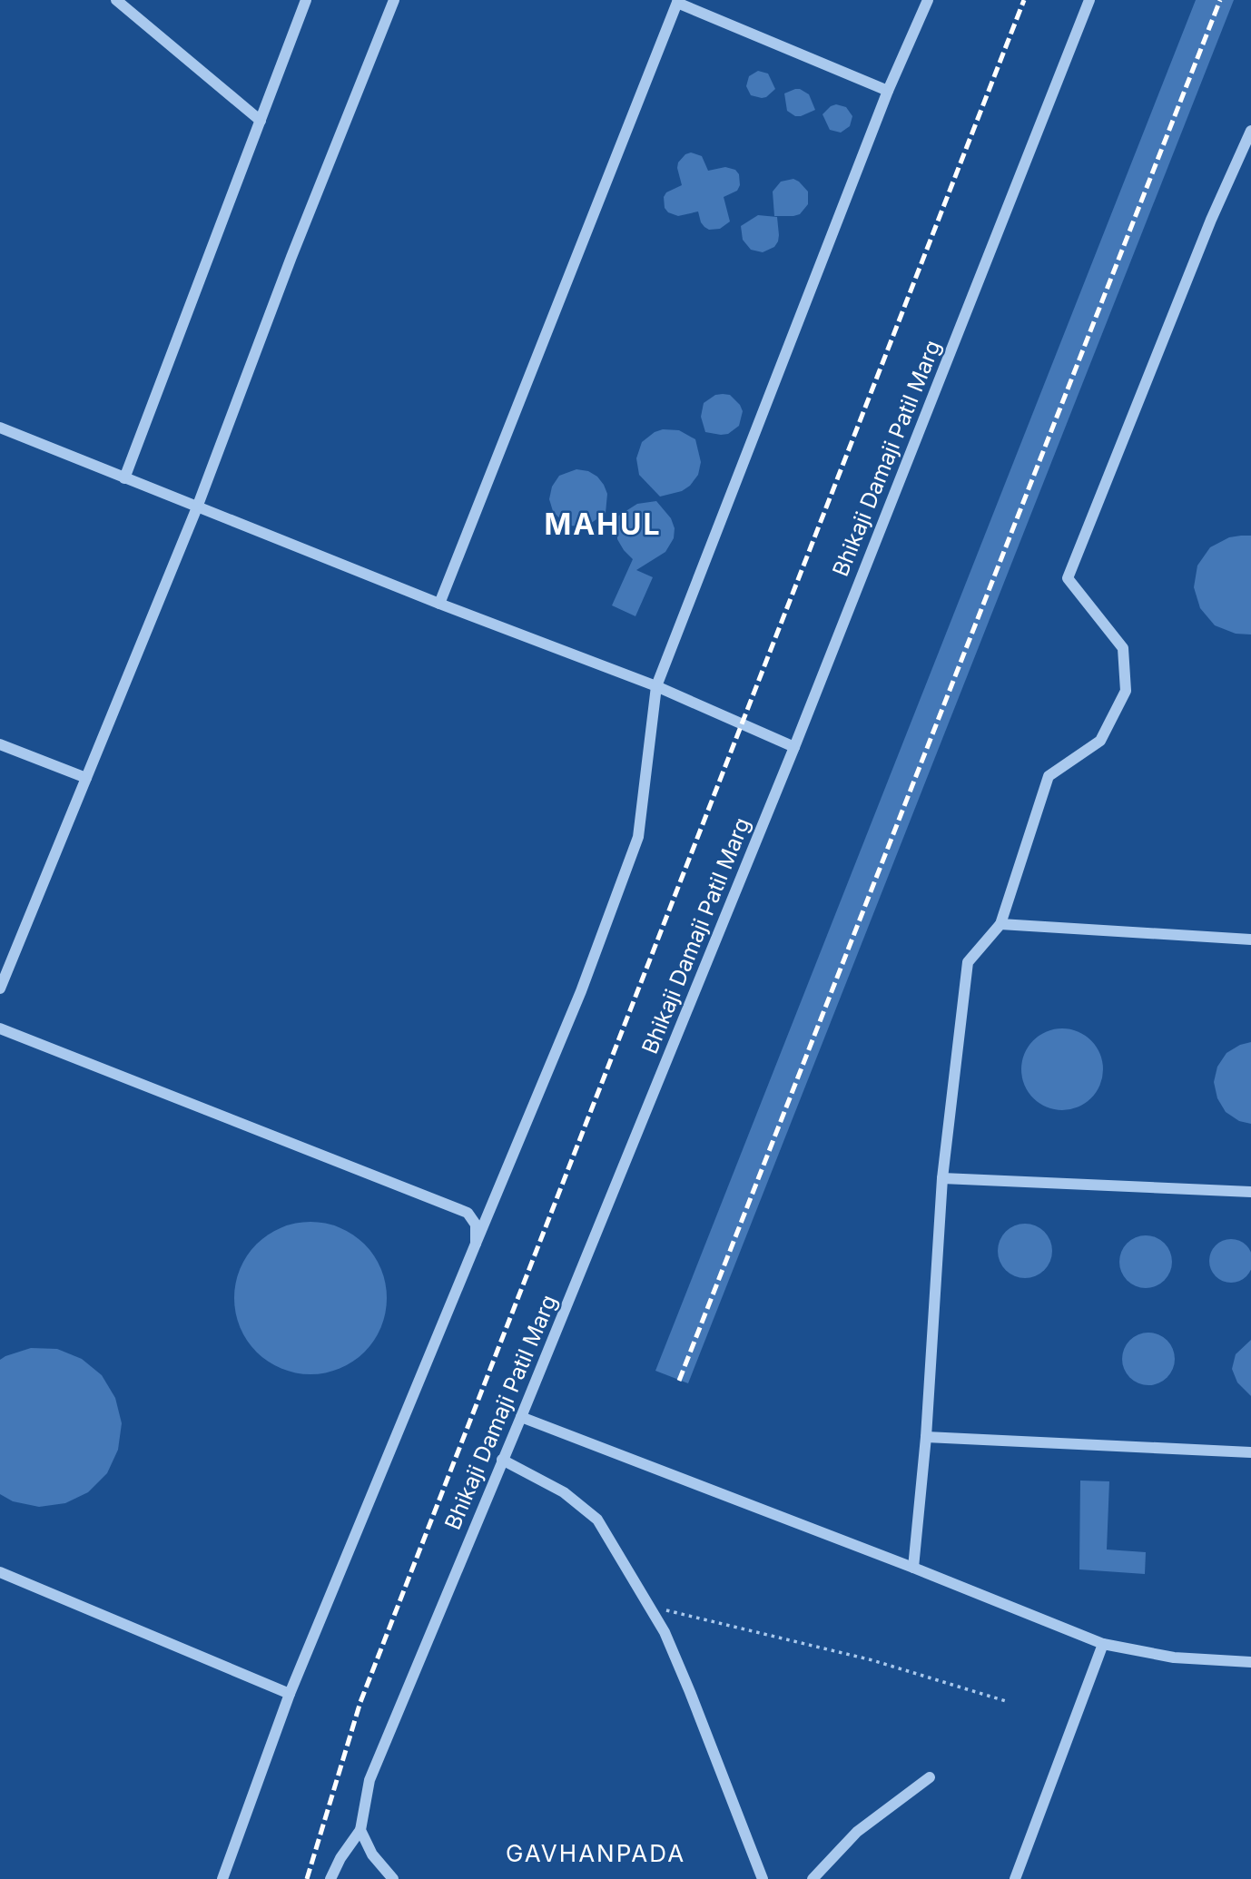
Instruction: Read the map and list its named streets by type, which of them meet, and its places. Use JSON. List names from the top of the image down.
{
  "streets": {
    "street": ["Bhikaji Damaji Patil Marg"]
  },
  "districts": ["MAHUL", "GAVHANPADA"]
}
